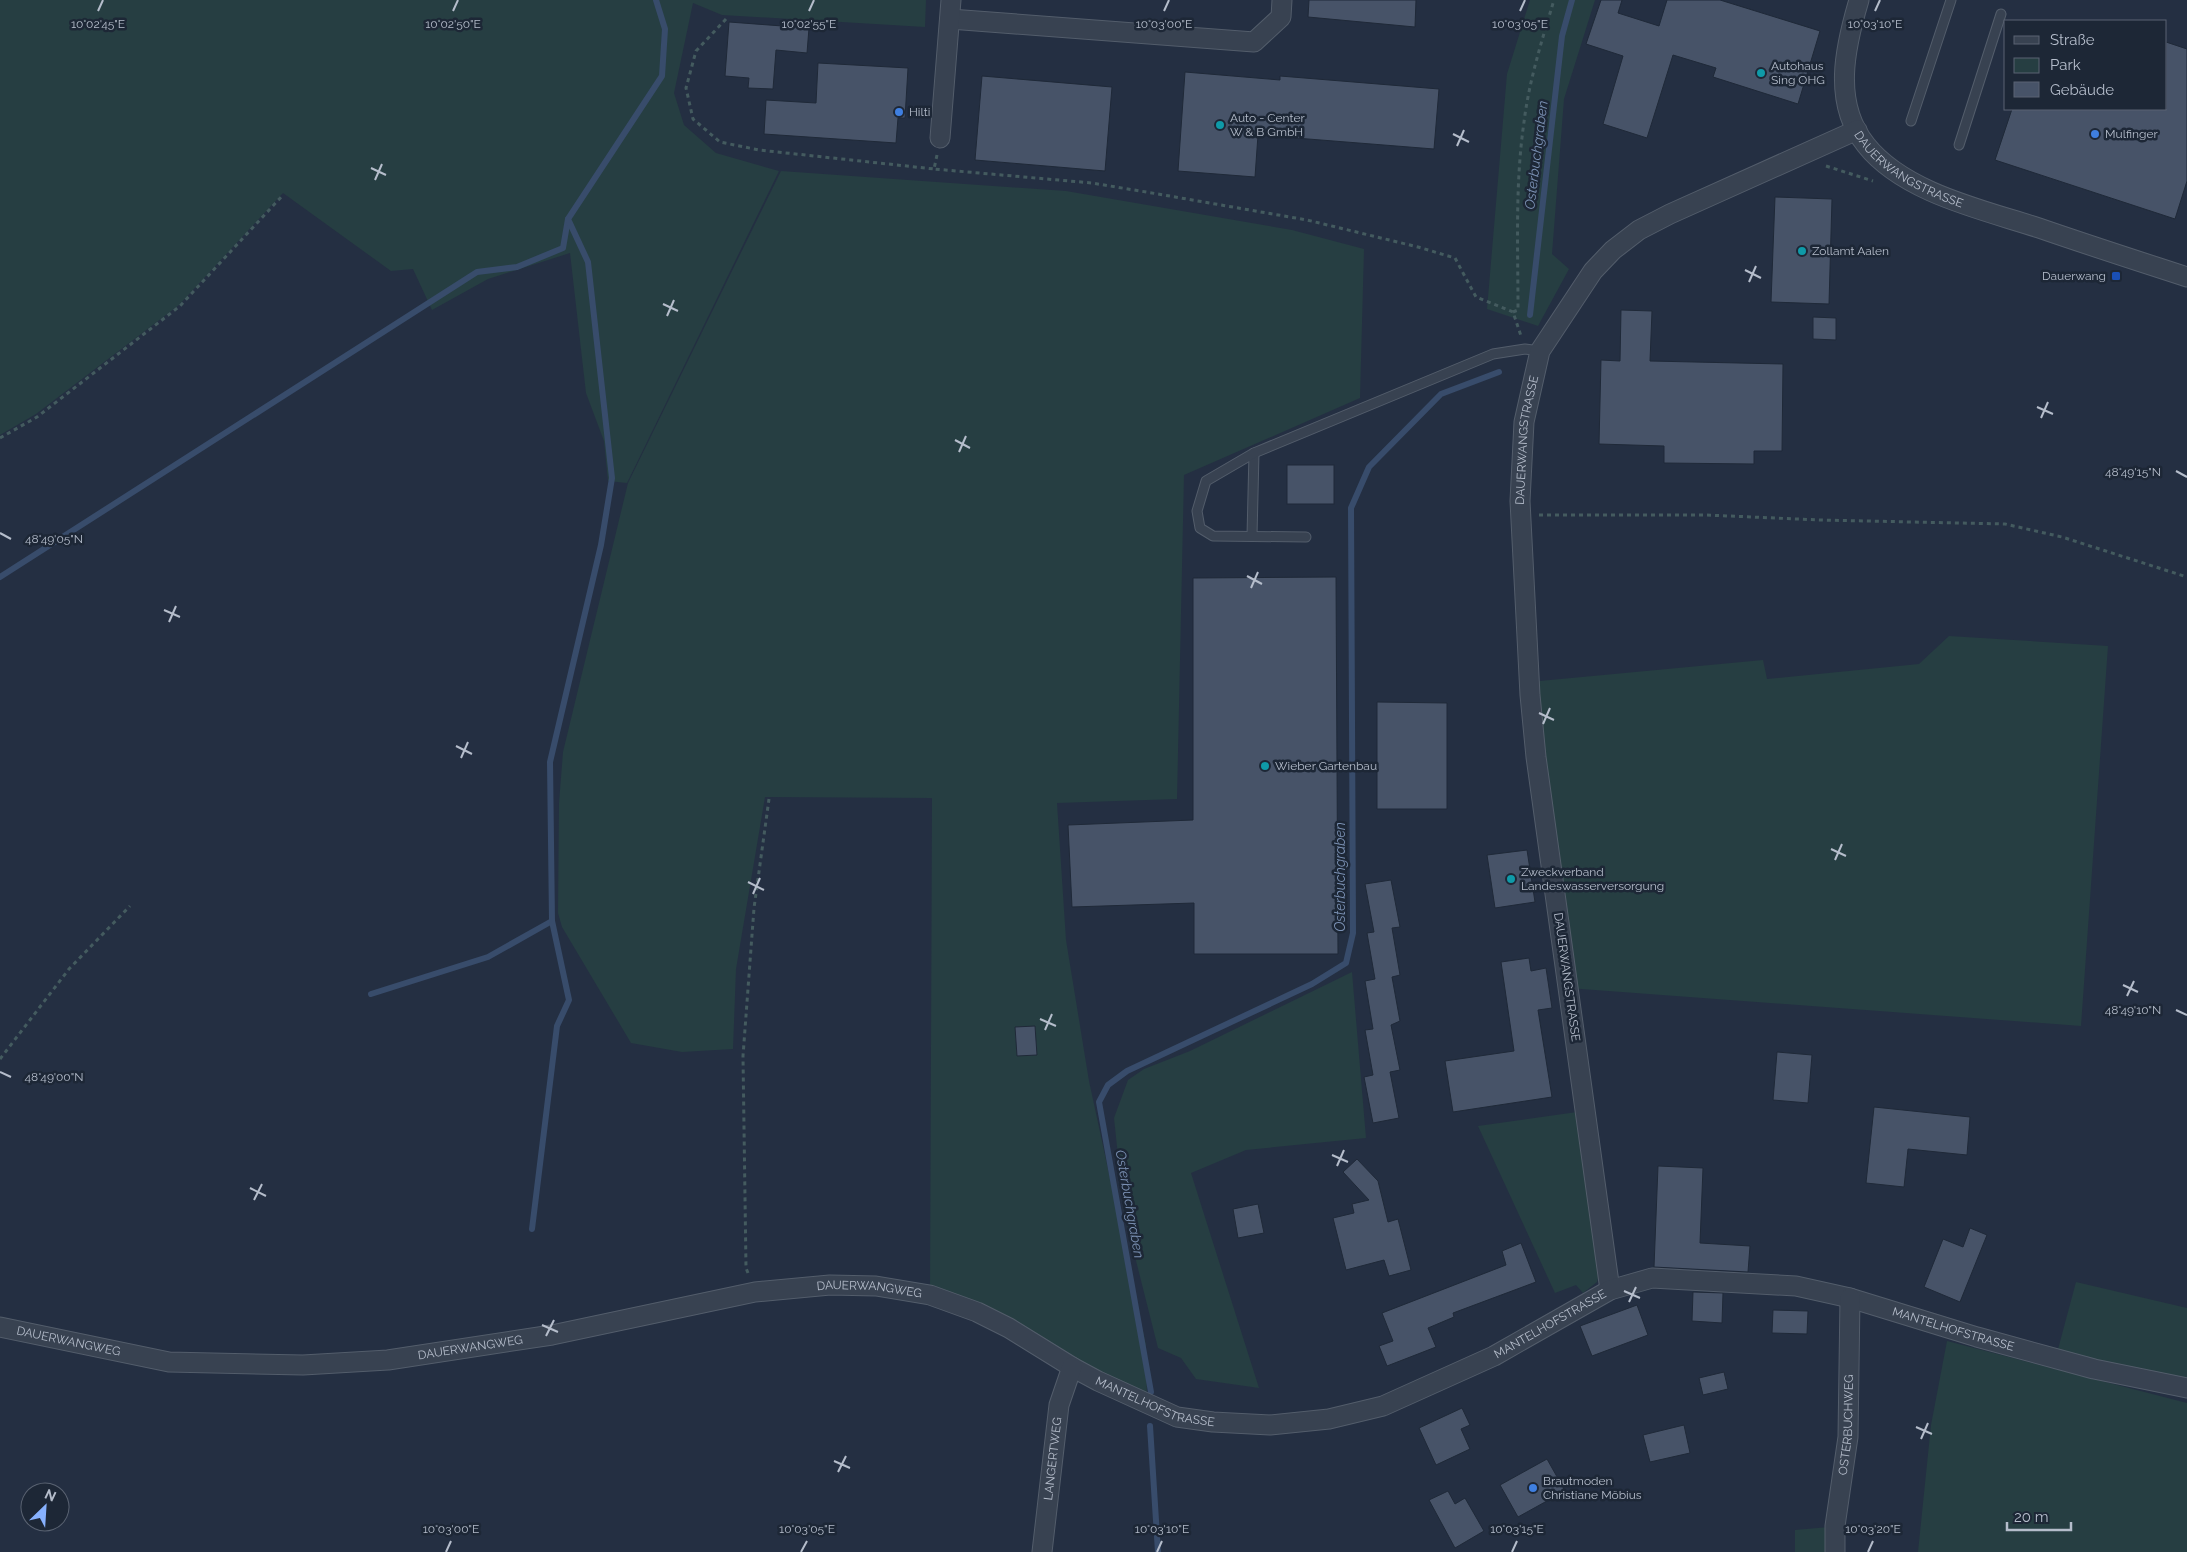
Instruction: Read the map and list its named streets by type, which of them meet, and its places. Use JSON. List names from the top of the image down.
{
  "streets": {
    "street": [
      "DAUERWANGSTRASSE",
      "DAUERWANGWEG",
      "MANTELHOFSTRASSE",
      "OSTERBUCHWEG",
      "LANGERTWEG"
    ]
  },
  "crossings": [
    ["DAUERWANGSTRASSE", "MANTELHOFSTRASSE"],
    ["DAUERWANGWEG", "MANTELHOFSTRASSE"],
    ["DAUERWANGWEG", "LANGERTWEG"],
    ["MANTELHOFSTRASSE", "OSTERBUCHWEG"],
    ["MANTELHOFSTRASSE", "LANGERTWEG"]
  ],
  "water": ["Osterbuchgraben"],
  "places": {
    "other": [
      "Autohaus Sing OHG",
      "Hilti",
      "Auto - Center W & B GmbH",
      "Mulfinger",
      "Zollamt Aalen",
      "Wieber Gartenbau",
      "Zweckverband Landeswasserversorgung",
      "Brautmoden Christiane Möbius"
    ],
    "transit": ["Dauerwang"]
  },
  "legend": ["Straße", "Park", "Gebäude"],
  "scale_bar": "20 m",
  "north": "top right",
  "coordinates": [
    "10°02'45\"E",
    "10°02'50\"E",
    "10°02'55\"E",
    "10°03'00\"E",
    "10°03'05\"E",
    "10°03'10\"E",
    "48°49'15\"N",
    "48°49'05\"N",
    "48°49'10\"N",
    "48°49'00\"N",
    "10°03'15\"E",
    "10°03'20\"E"
  ]
}
